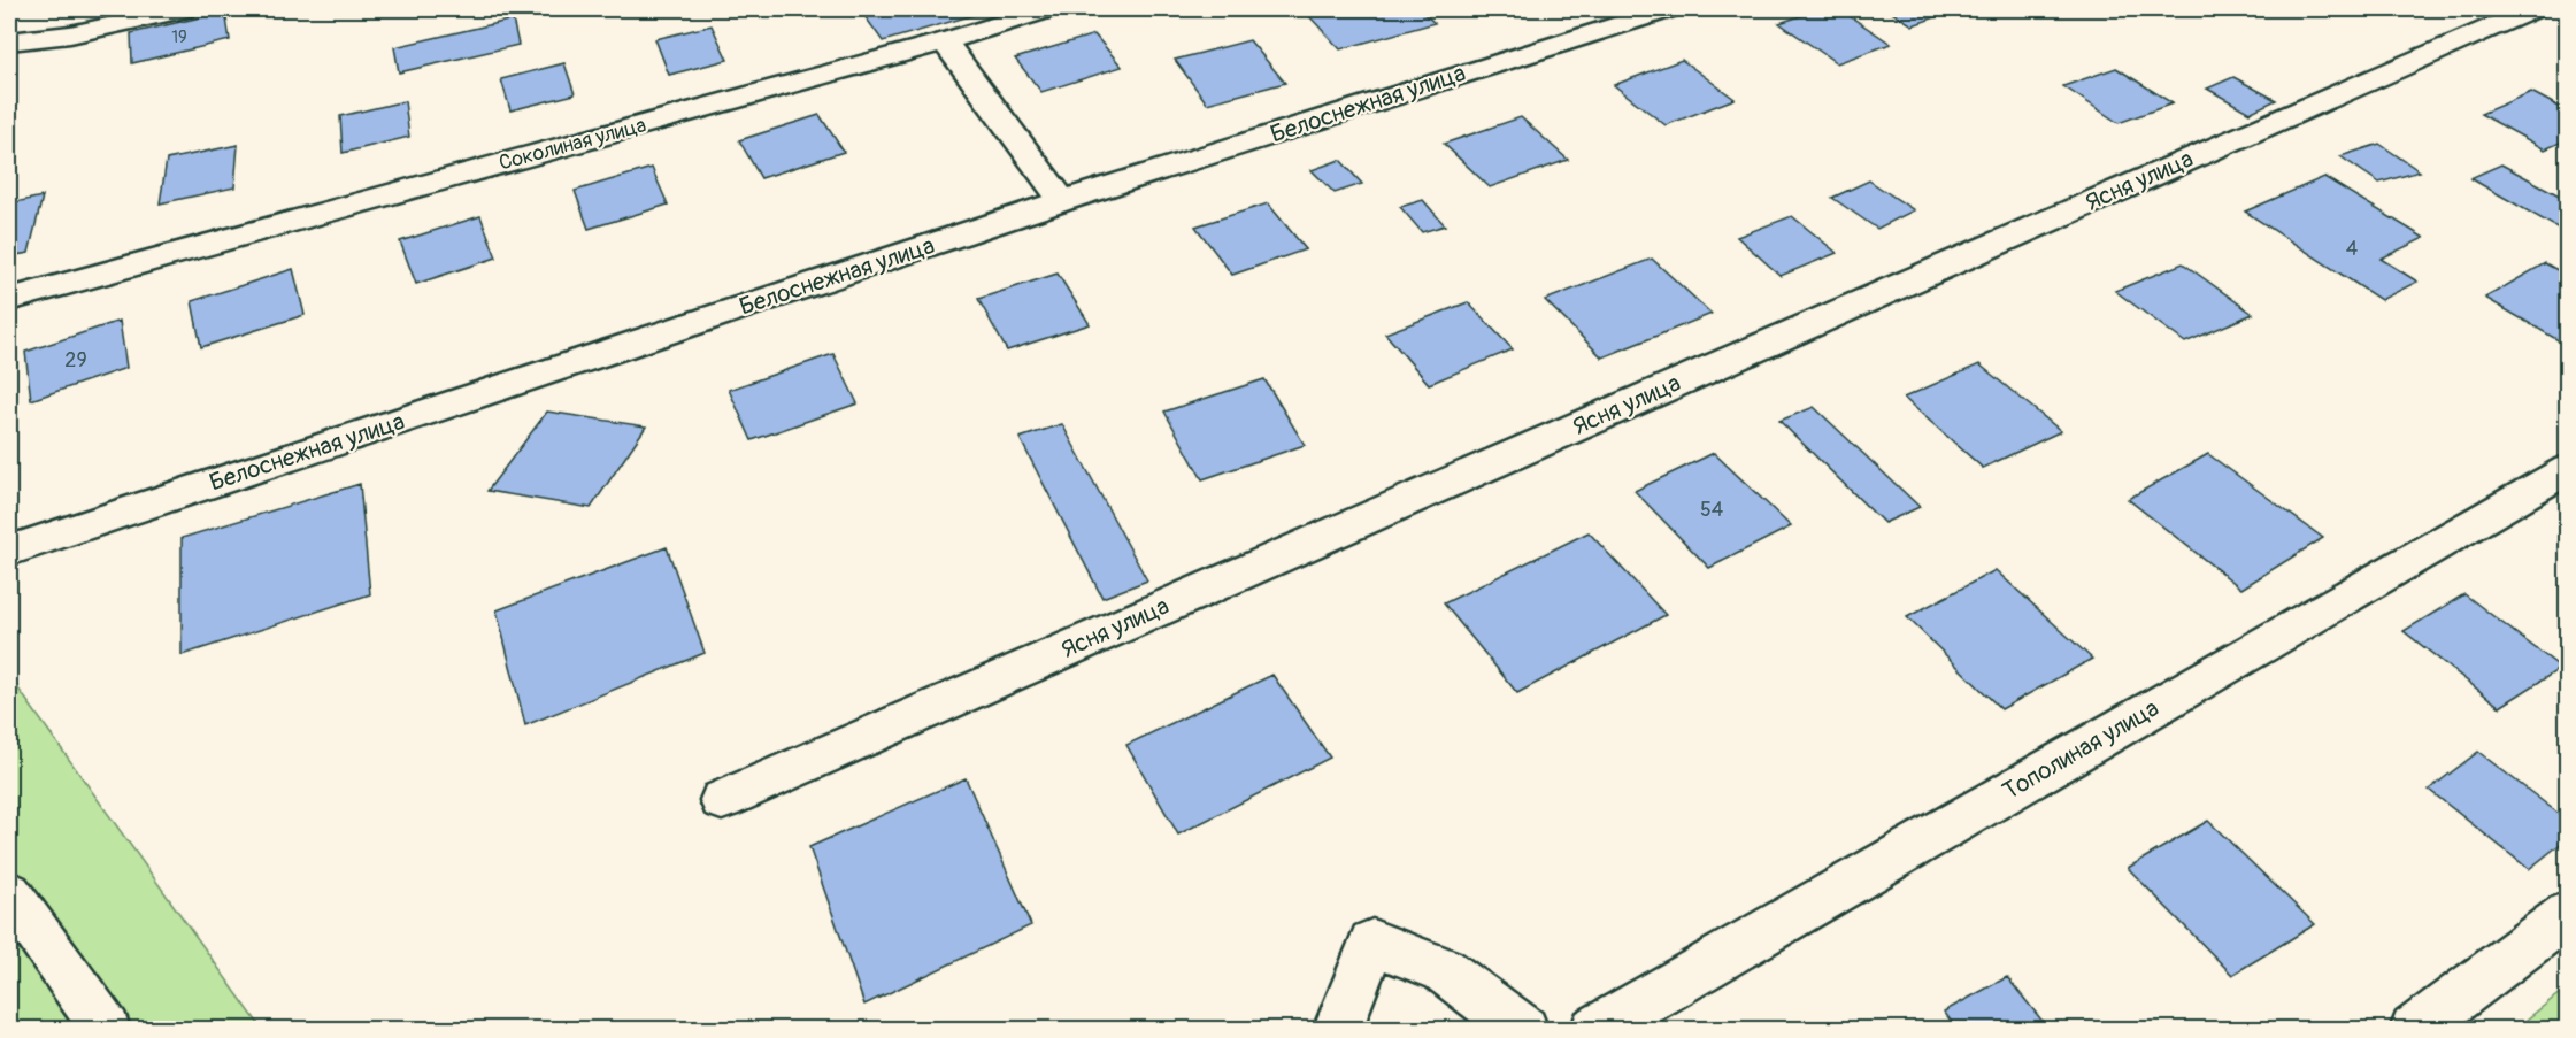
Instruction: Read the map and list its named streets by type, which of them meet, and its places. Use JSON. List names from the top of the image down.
{
  "streets": {
    "street": [
      "Белоснежная улица",
      "Соколиная улица",
      "Ясня улица",
      "Тополиная улица"
    ]
  },
  "house_numbers": [
    "19",
    "4",
    "29",
    "54"
  ]
}
